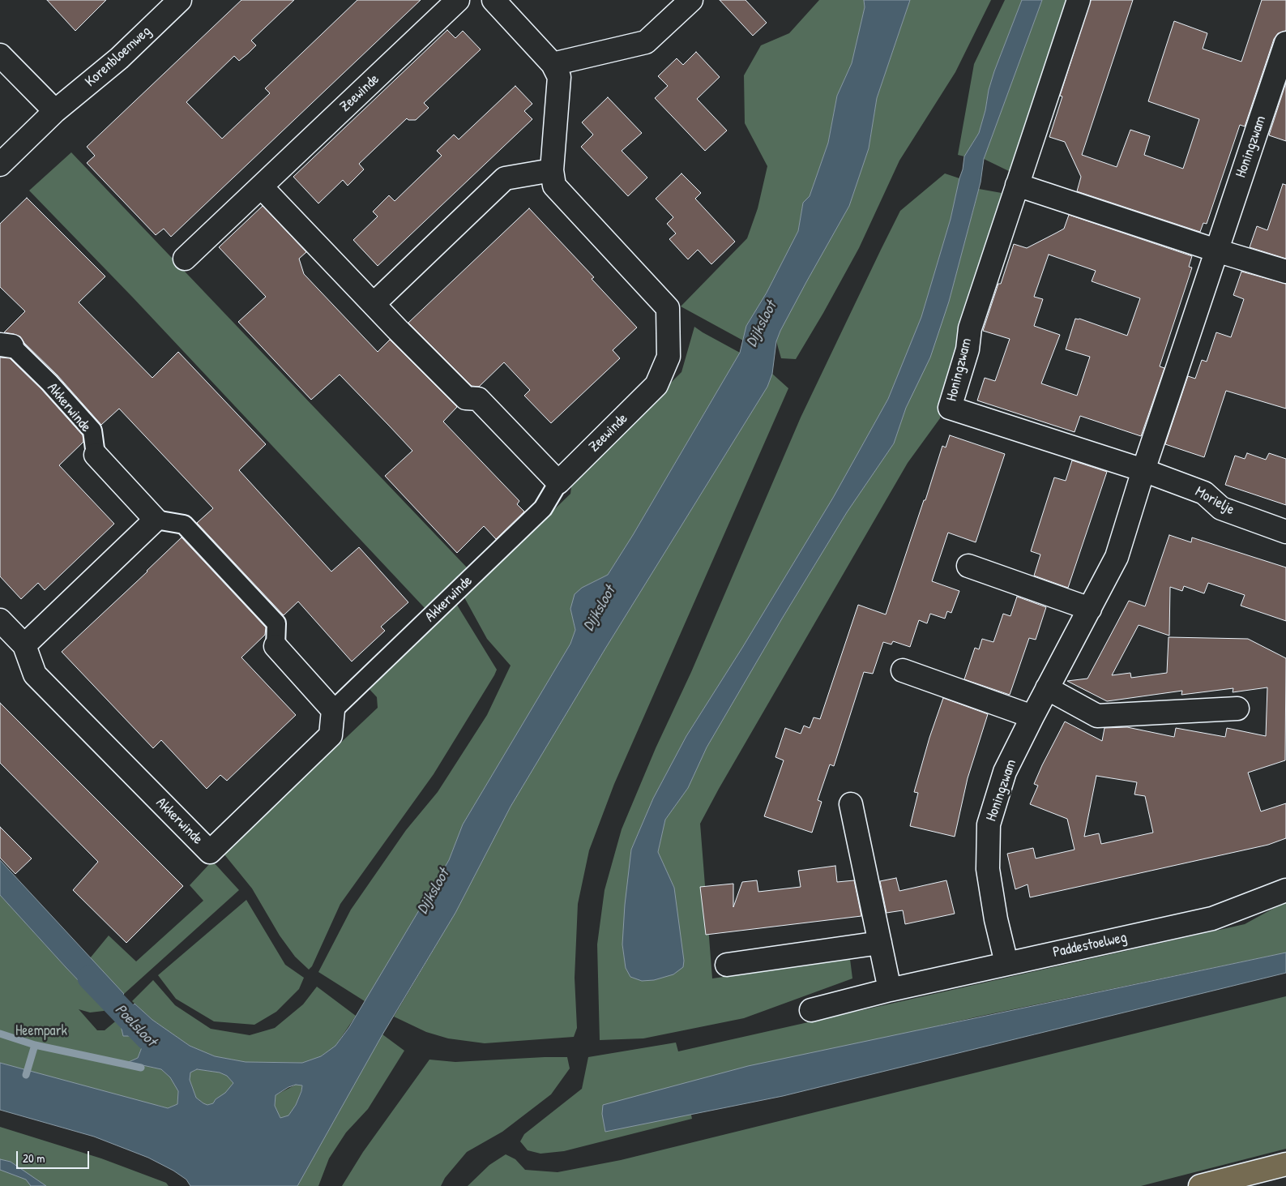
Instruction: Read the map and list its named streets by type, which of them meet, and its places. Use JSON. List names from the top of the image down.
{
  "streets": {
    "street": [
      "Korenbloemweg",
      "Zeewinde",
      "Honingzwam",
      "Akkerwinde",
      "Morielje",
      "Paddestoelweg"
    ]
  },
  "crossings": [
    ["Zeewinde", "Akkerwinde"],
    ["Honingzwam", "Morielje"],
    ["Honingzwam", "Paddestoelweg"]
  ],
  "water": ["Dijksloot", "Poelsloot"],
  "parks": ["Heempark"],
  "scale_bar": "20 m"
}
